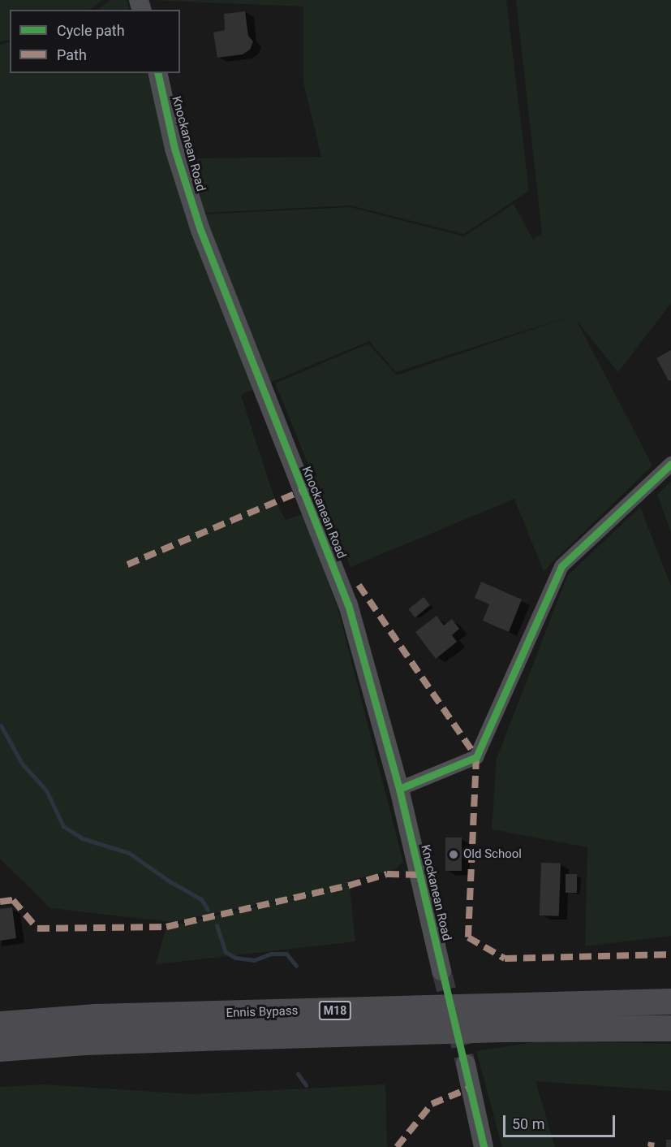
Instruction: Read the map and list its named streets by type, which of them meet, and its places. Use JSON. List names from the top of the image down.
{
  "streets": {
    "highway": ["M18", "Ennis Bypass"],
    "street": ["Knockanean Road"]
  },
  "places": ["Old School"],
  "legend": ["Cycle path", "Path"],
  "scale_bar": "50 m"
}
